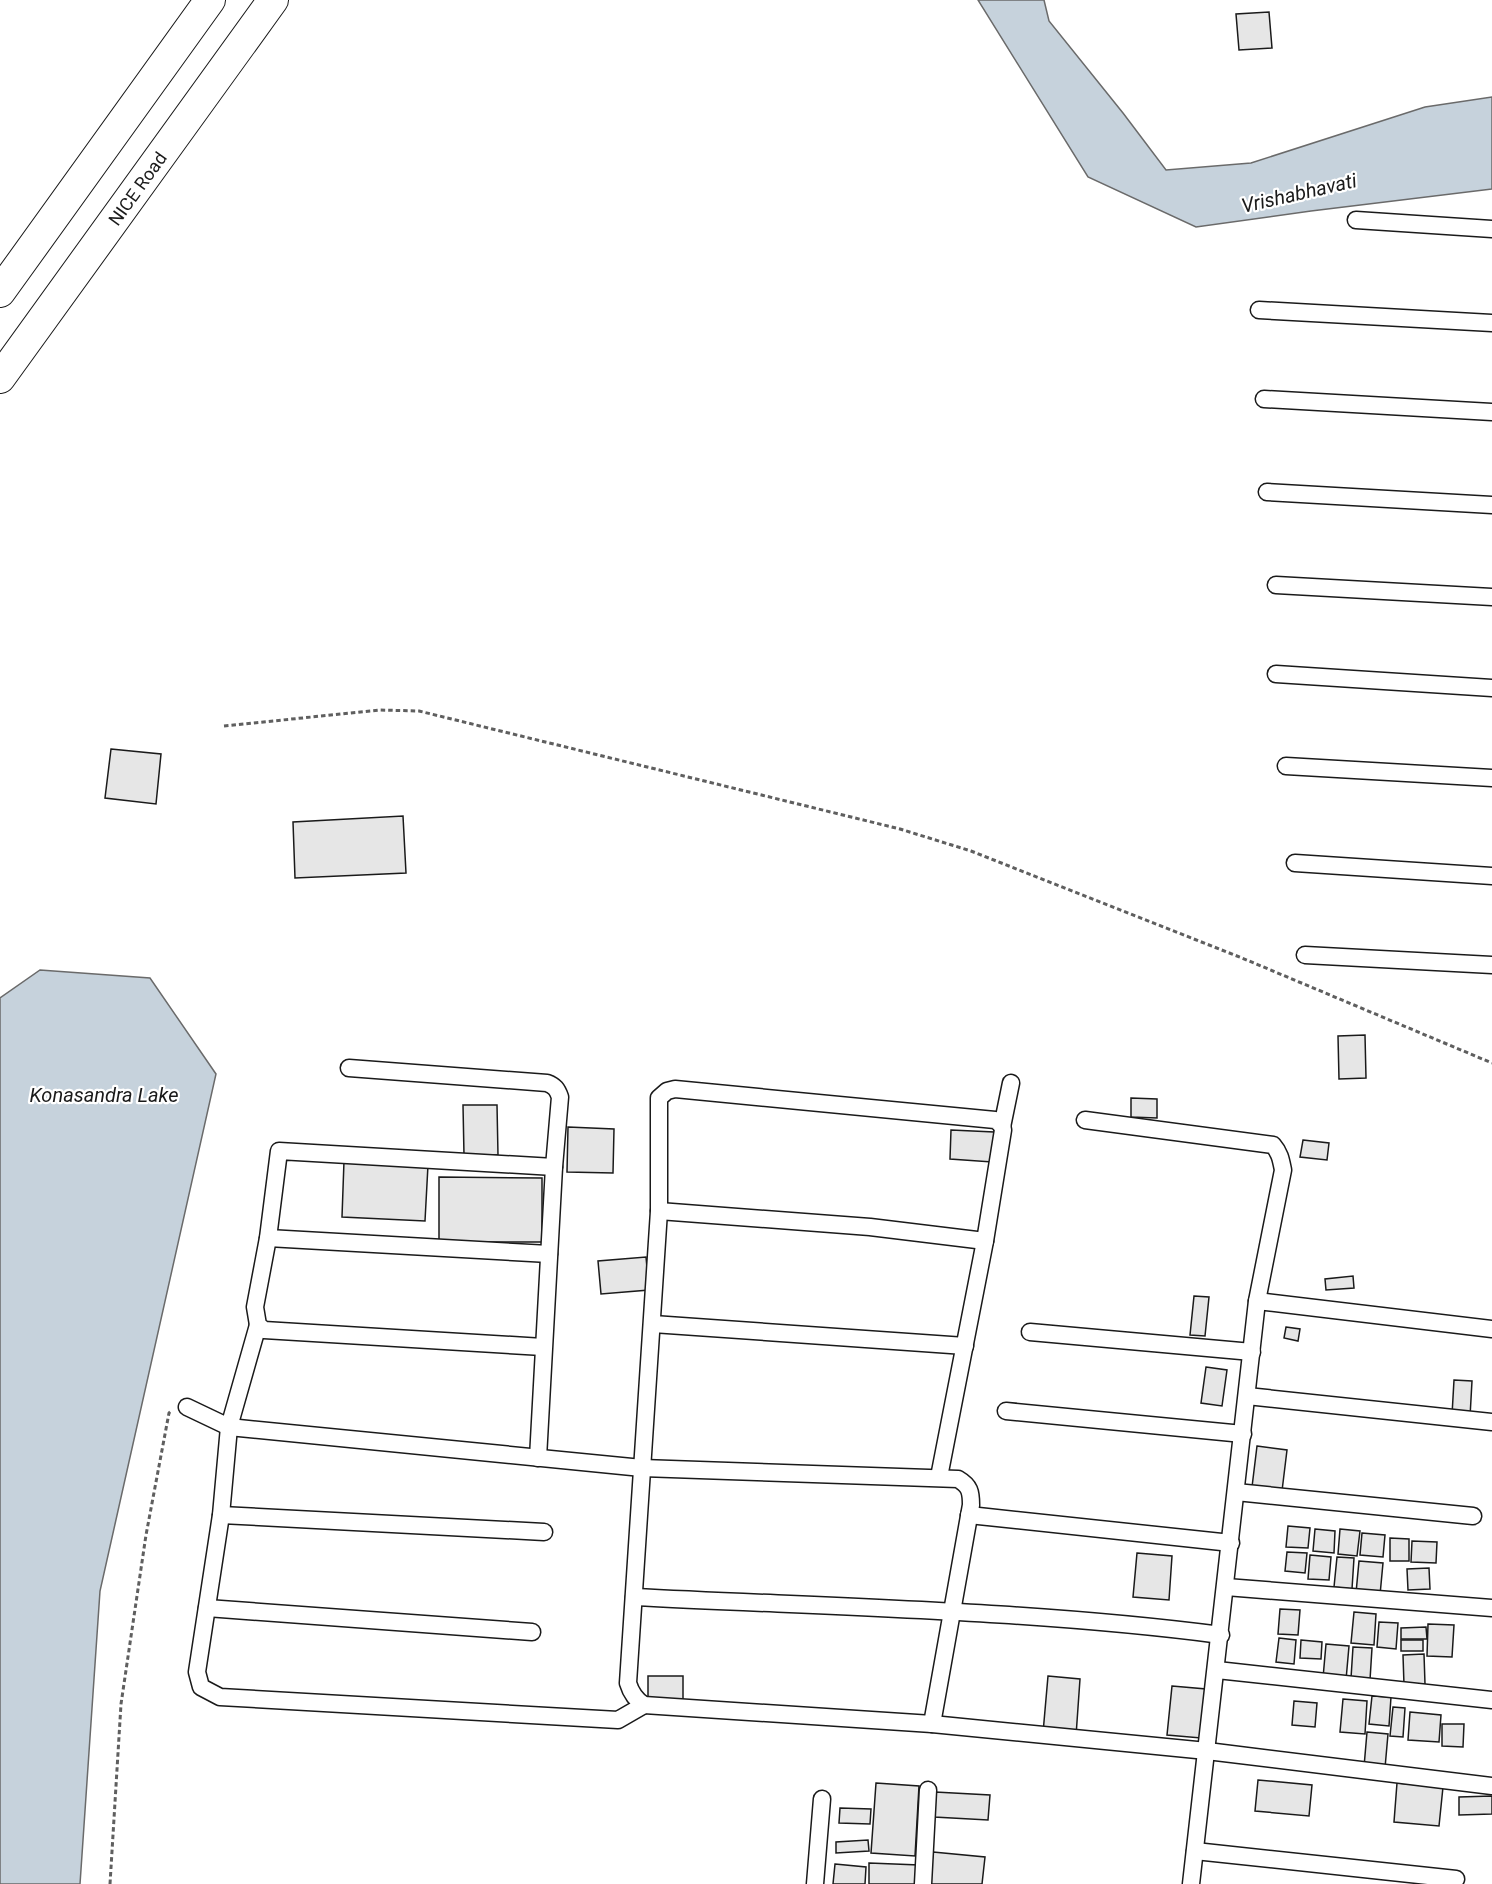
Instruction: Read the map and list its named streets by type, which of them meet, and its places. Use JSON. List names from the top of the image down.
{
  "streets": {
    "highway": ["NICE Road"]
  },
  "water": ["Vrishabhavati", "Konasandra Lake"]
}
